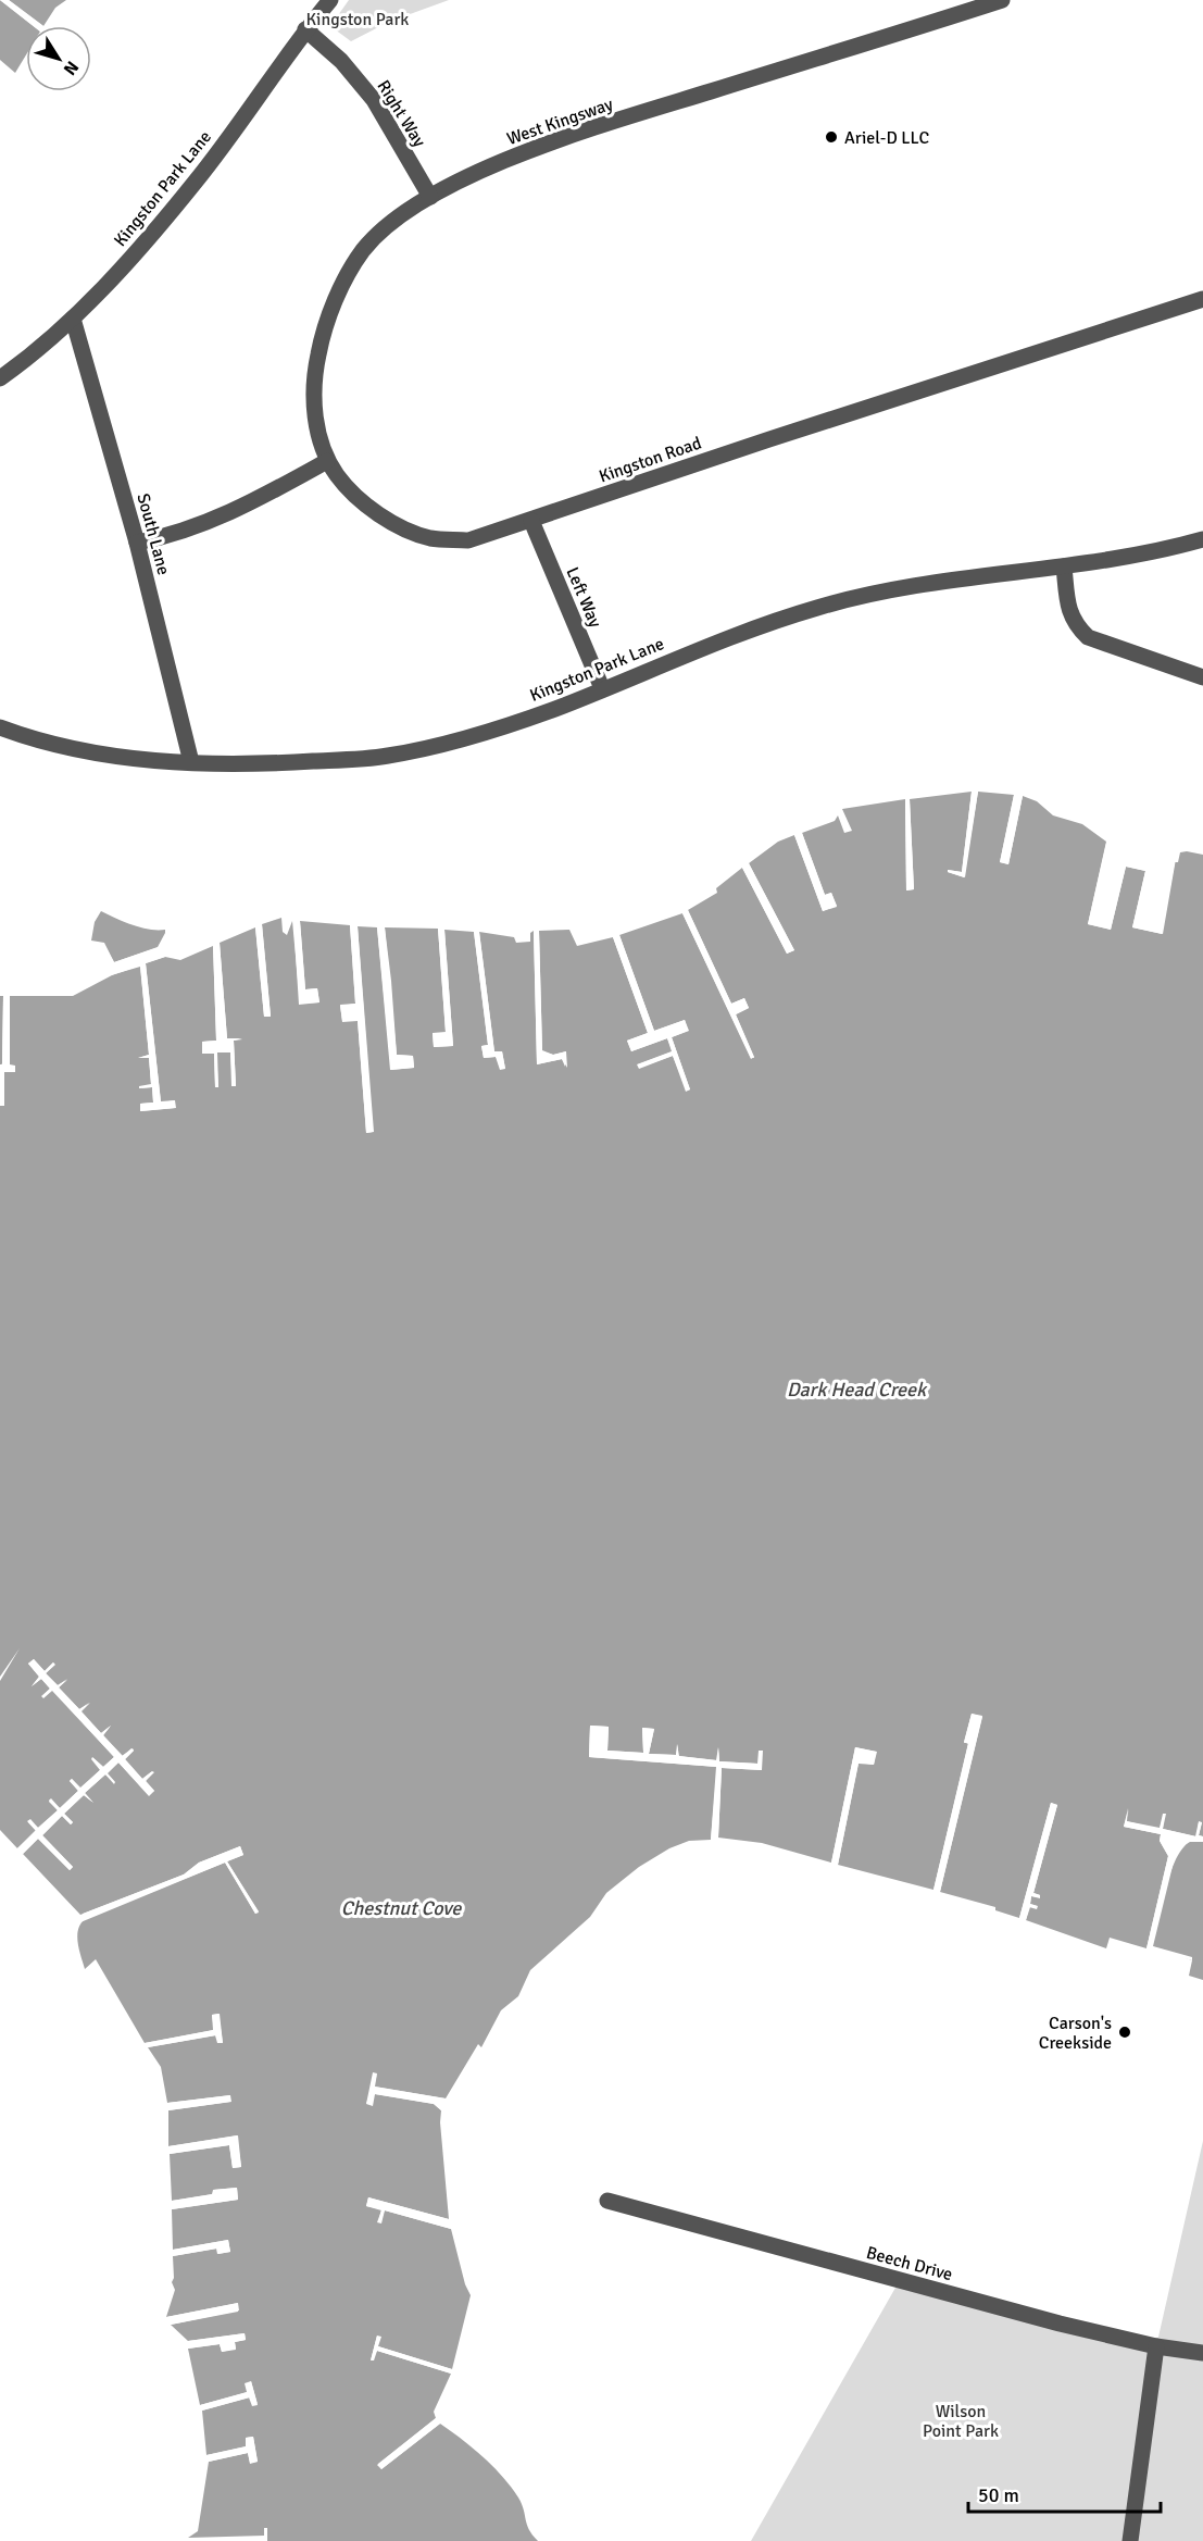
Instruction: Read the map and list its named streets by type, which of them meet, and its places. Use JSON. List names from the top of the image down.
{
  "streets": {
    "street": [
      "Right Way",
      "West Kingsway",
      "Kingston Park Lane",
      "Kingston Road",
      "South Lane",
      "Left Way",
      "Beech Drive"
    ]
  },
  "crossings": [
    ["Right Way", "West Kingsway"],
    ["Right Way", "Kingston Park Lane"],
    ["West Kingsway", "Kingston Road"],
    ["Kingston Park Lane", "South Lane"],
    ["Kingston Park Lane", "Left Way"],
    ["Kingston Road", "Left Way"]
  ],
  "water": ["Dark Head Creek", "Chestnut Cove"],
  "parks": ["Kingston Park", "Wilson Point Park"],
  "places": ["Ariel-D LLC", "Carson's Creekside"],
  "scale_bar": "50 m",
  "north": "bottom right"
}
